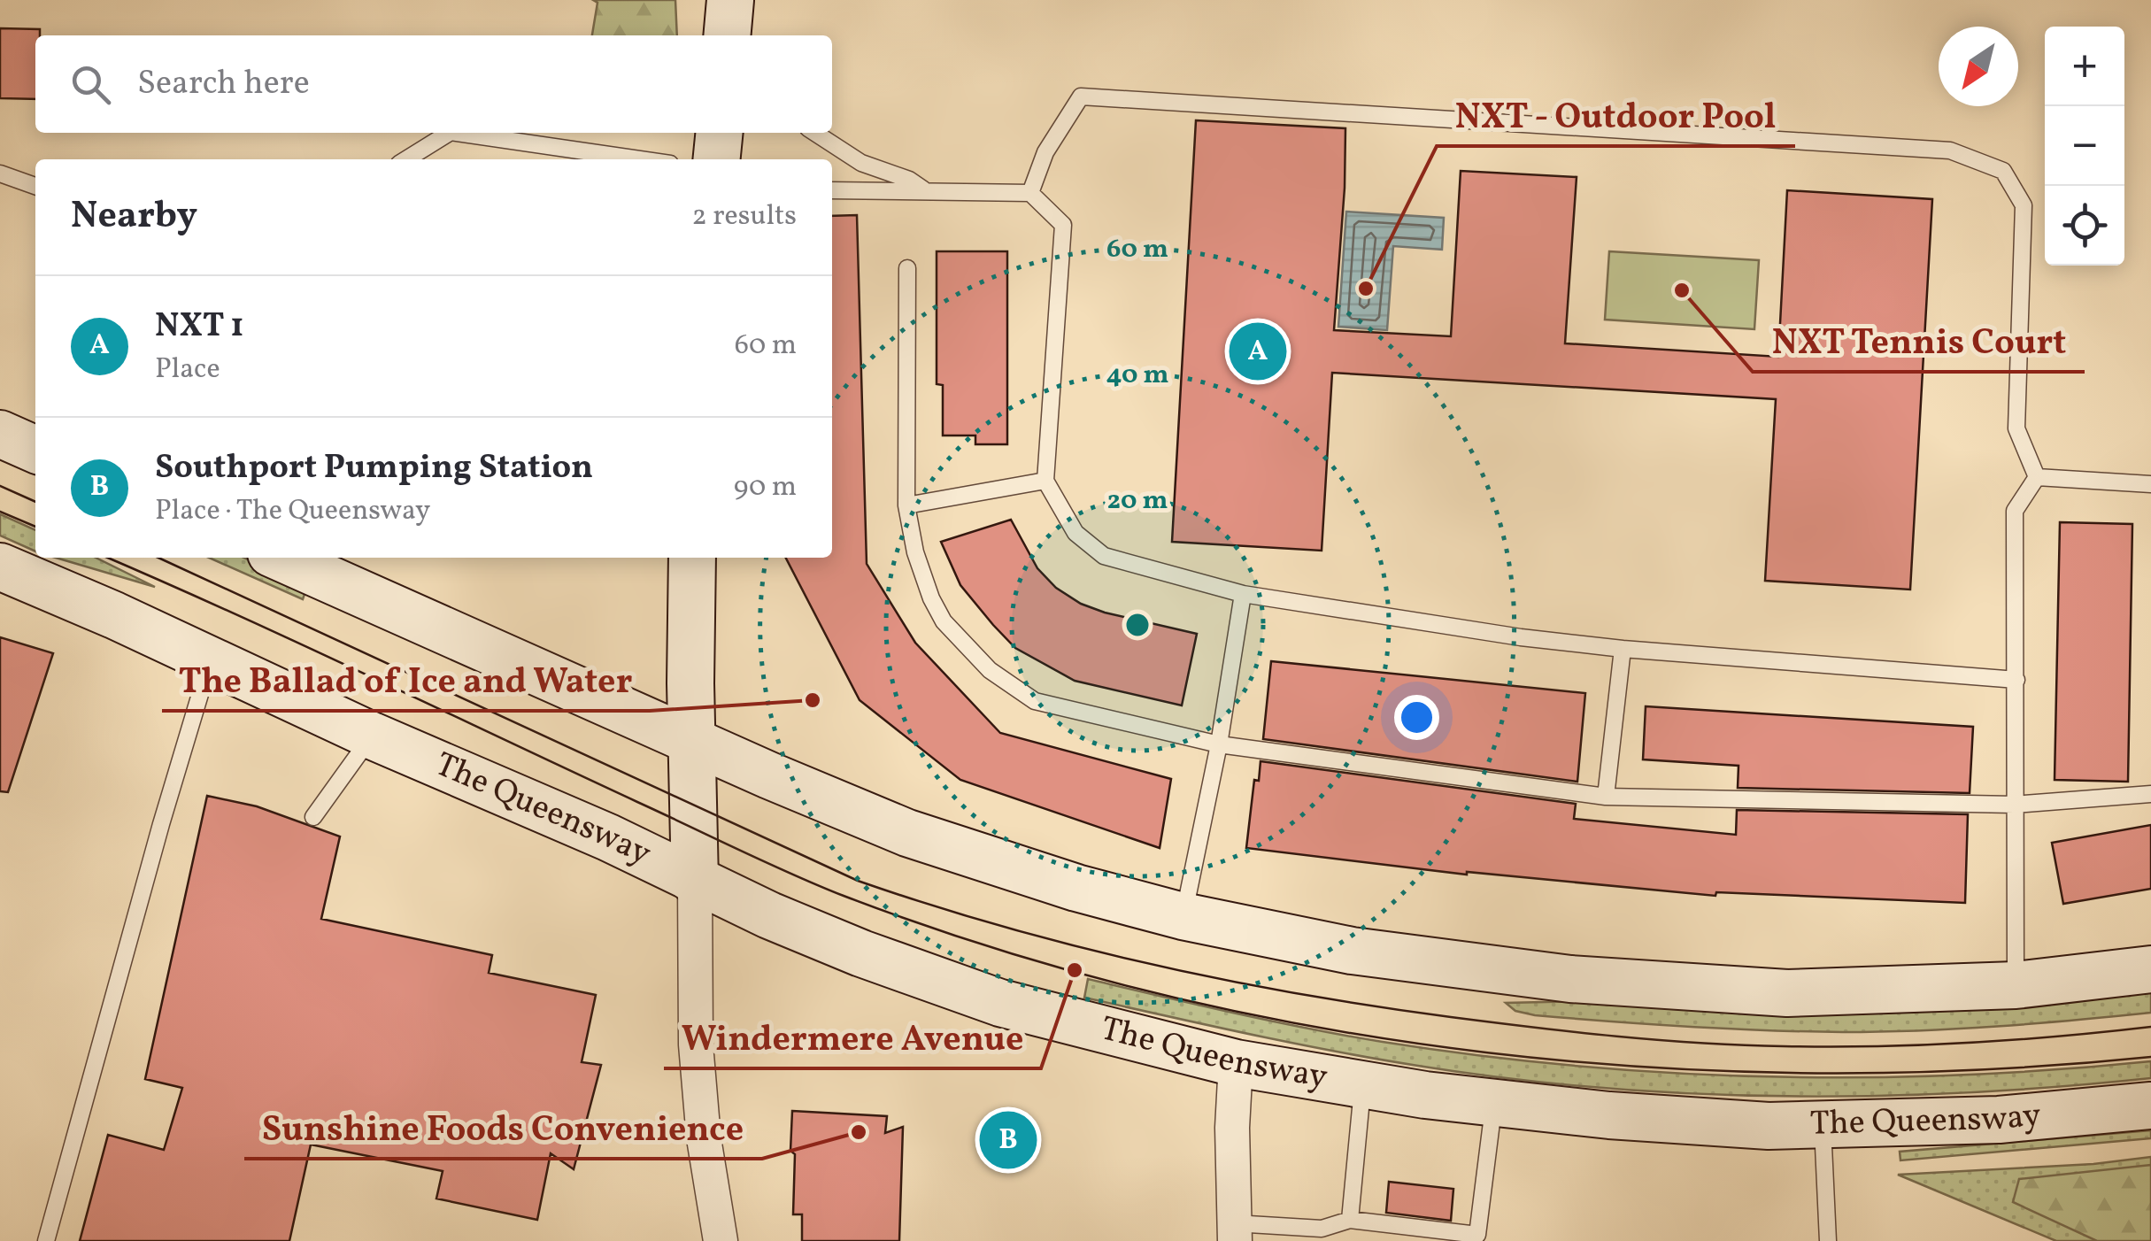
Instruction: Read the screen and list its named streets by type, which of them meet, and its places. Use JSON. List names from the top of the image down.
{
  "streets": {
    "main road": ["The Queensway"]
  },
  "places": [
    "NXT - Outdoor Pool",
    "NXT Tennis Court",
    "The Ballad of Ice and Water",
    "Windermere Avenue",
    "Sunshine Foods Convenience"
  ],
  "north": "bottom left",
  "page": {
    "map_buttons": ["+", "−"],
    "search": "Search here",
    "heading": ["Nearby", "2 results"],
    "list": [
      {
        "mark": "A",
        "name": "NXT 1",
        "note": "Place",
        "value": "60 m"
      },
      {
        "mark": "B",
        "name": "Southport Pumping Station",
        "note": "Place · The Queensway",
        "value": "90 m"
      }
    ],
    "pins": ["A", "B"]
  },
  "rings": ["60 m", "40 m", "20 m"]
}
